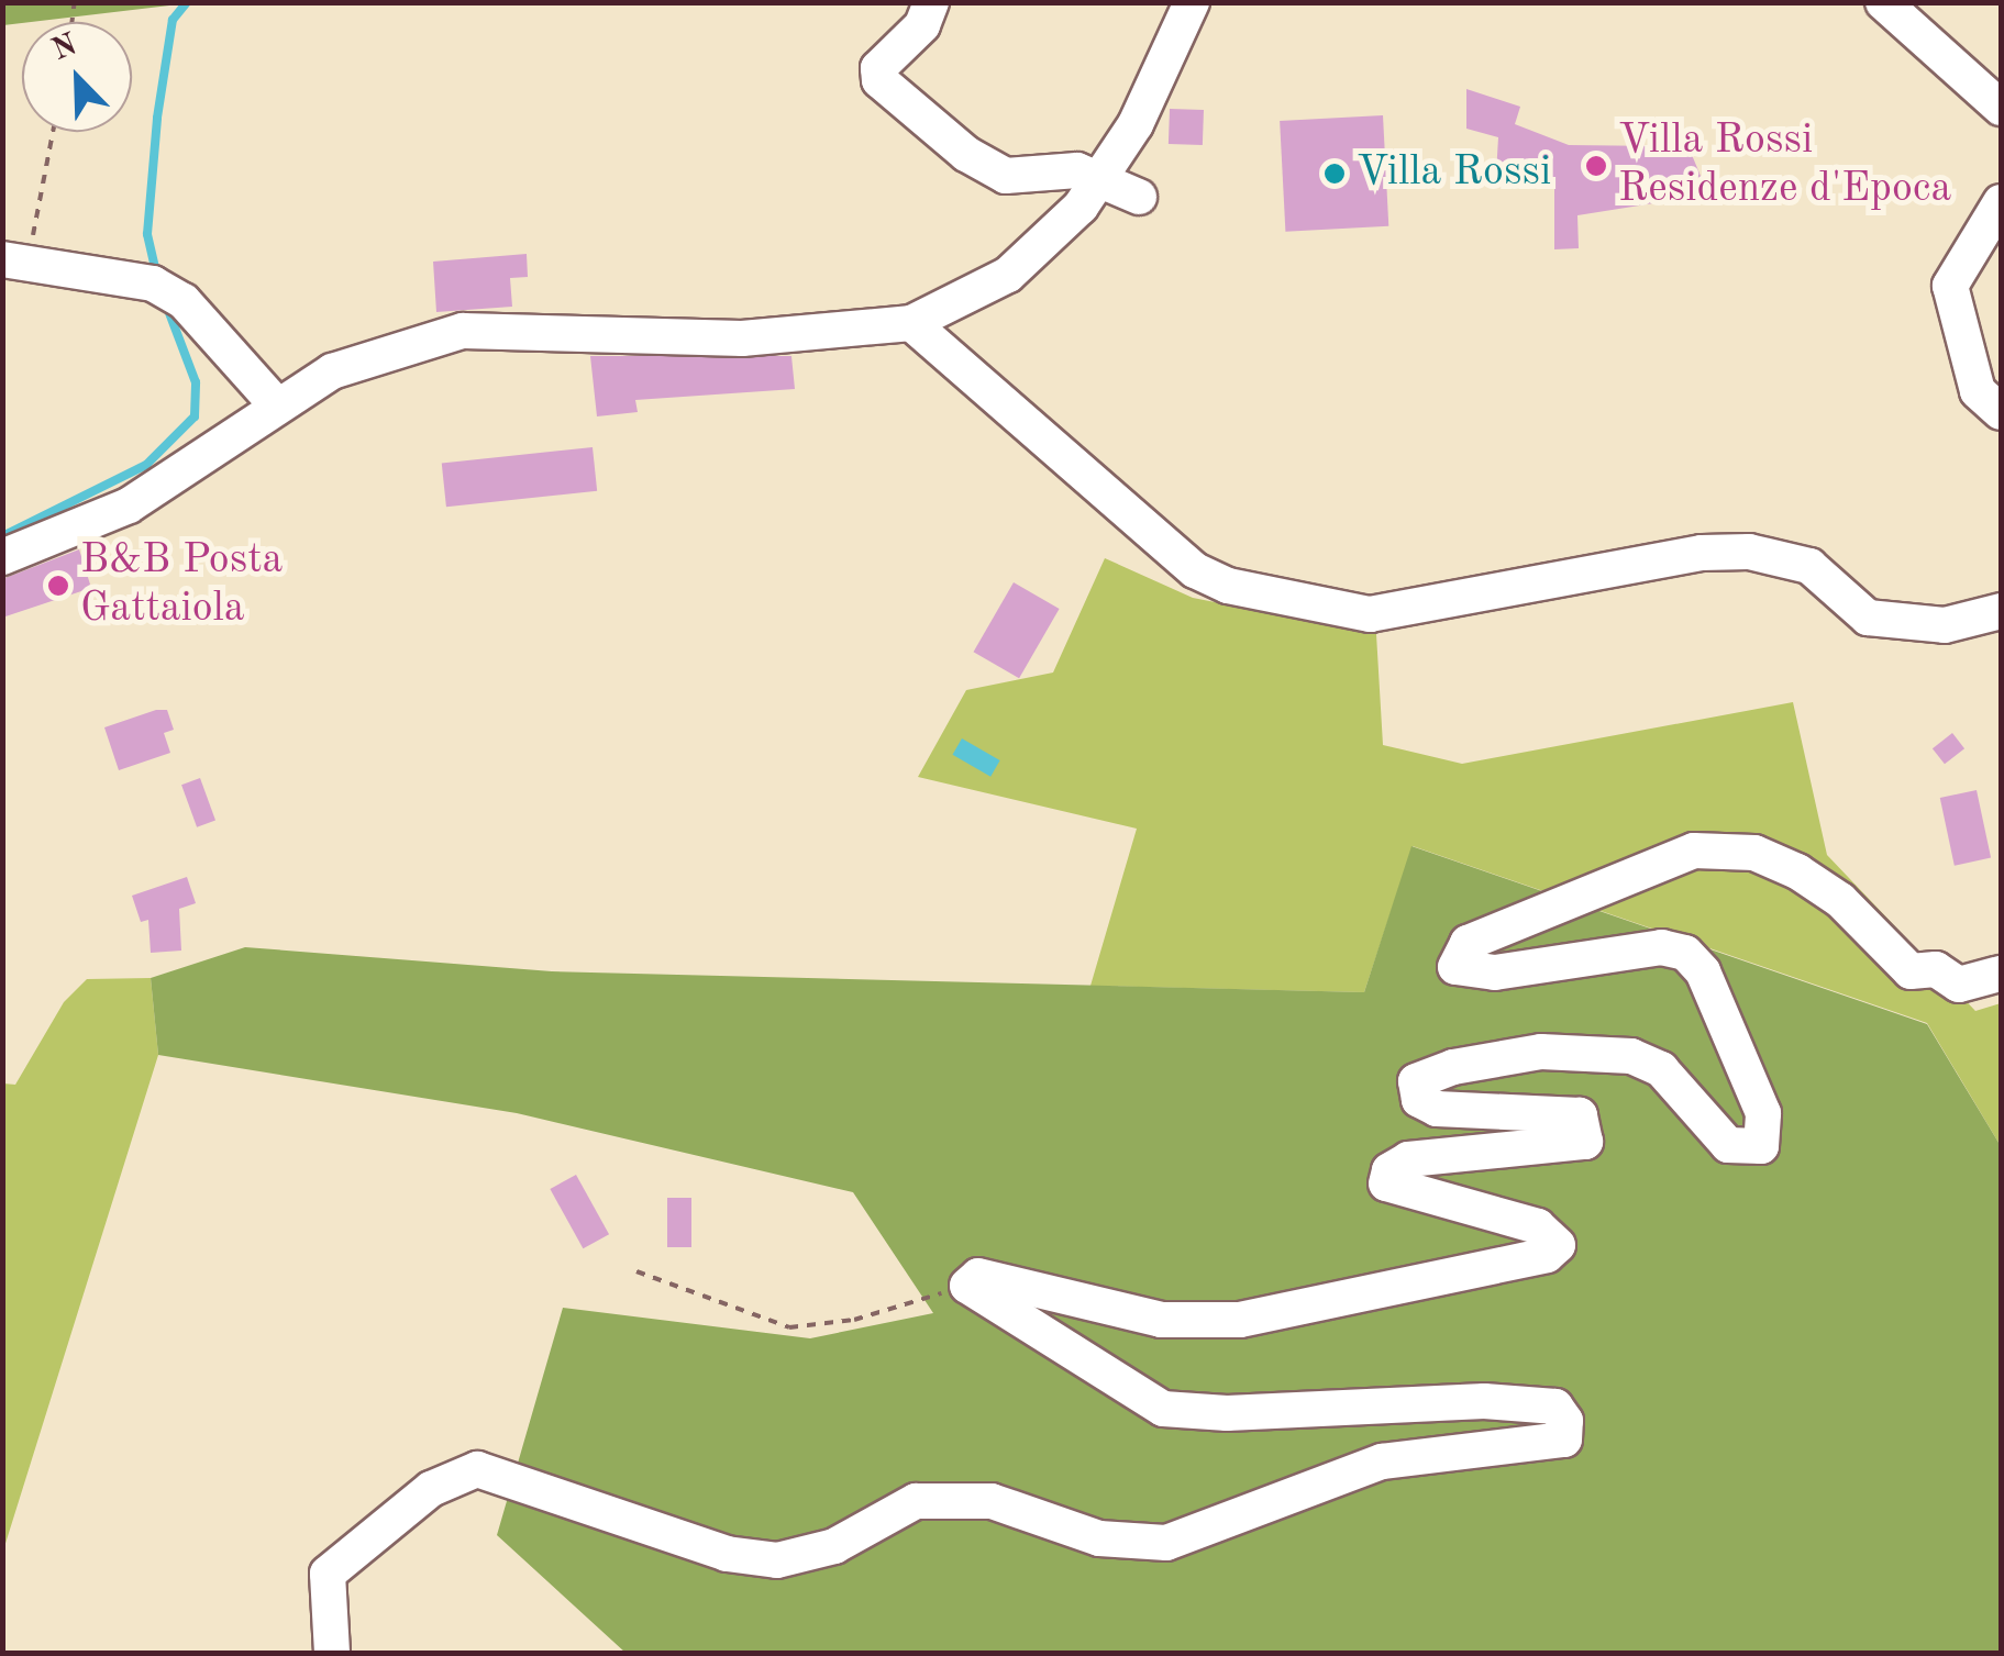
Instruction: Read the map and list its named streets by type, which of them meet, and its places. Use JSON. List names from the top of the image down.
{
  "places": ["Villa Rossi Residenze d'Epoca", "Villa Rossi", "B&B Posta Gattaiola"],
  "north": "top left"
}
